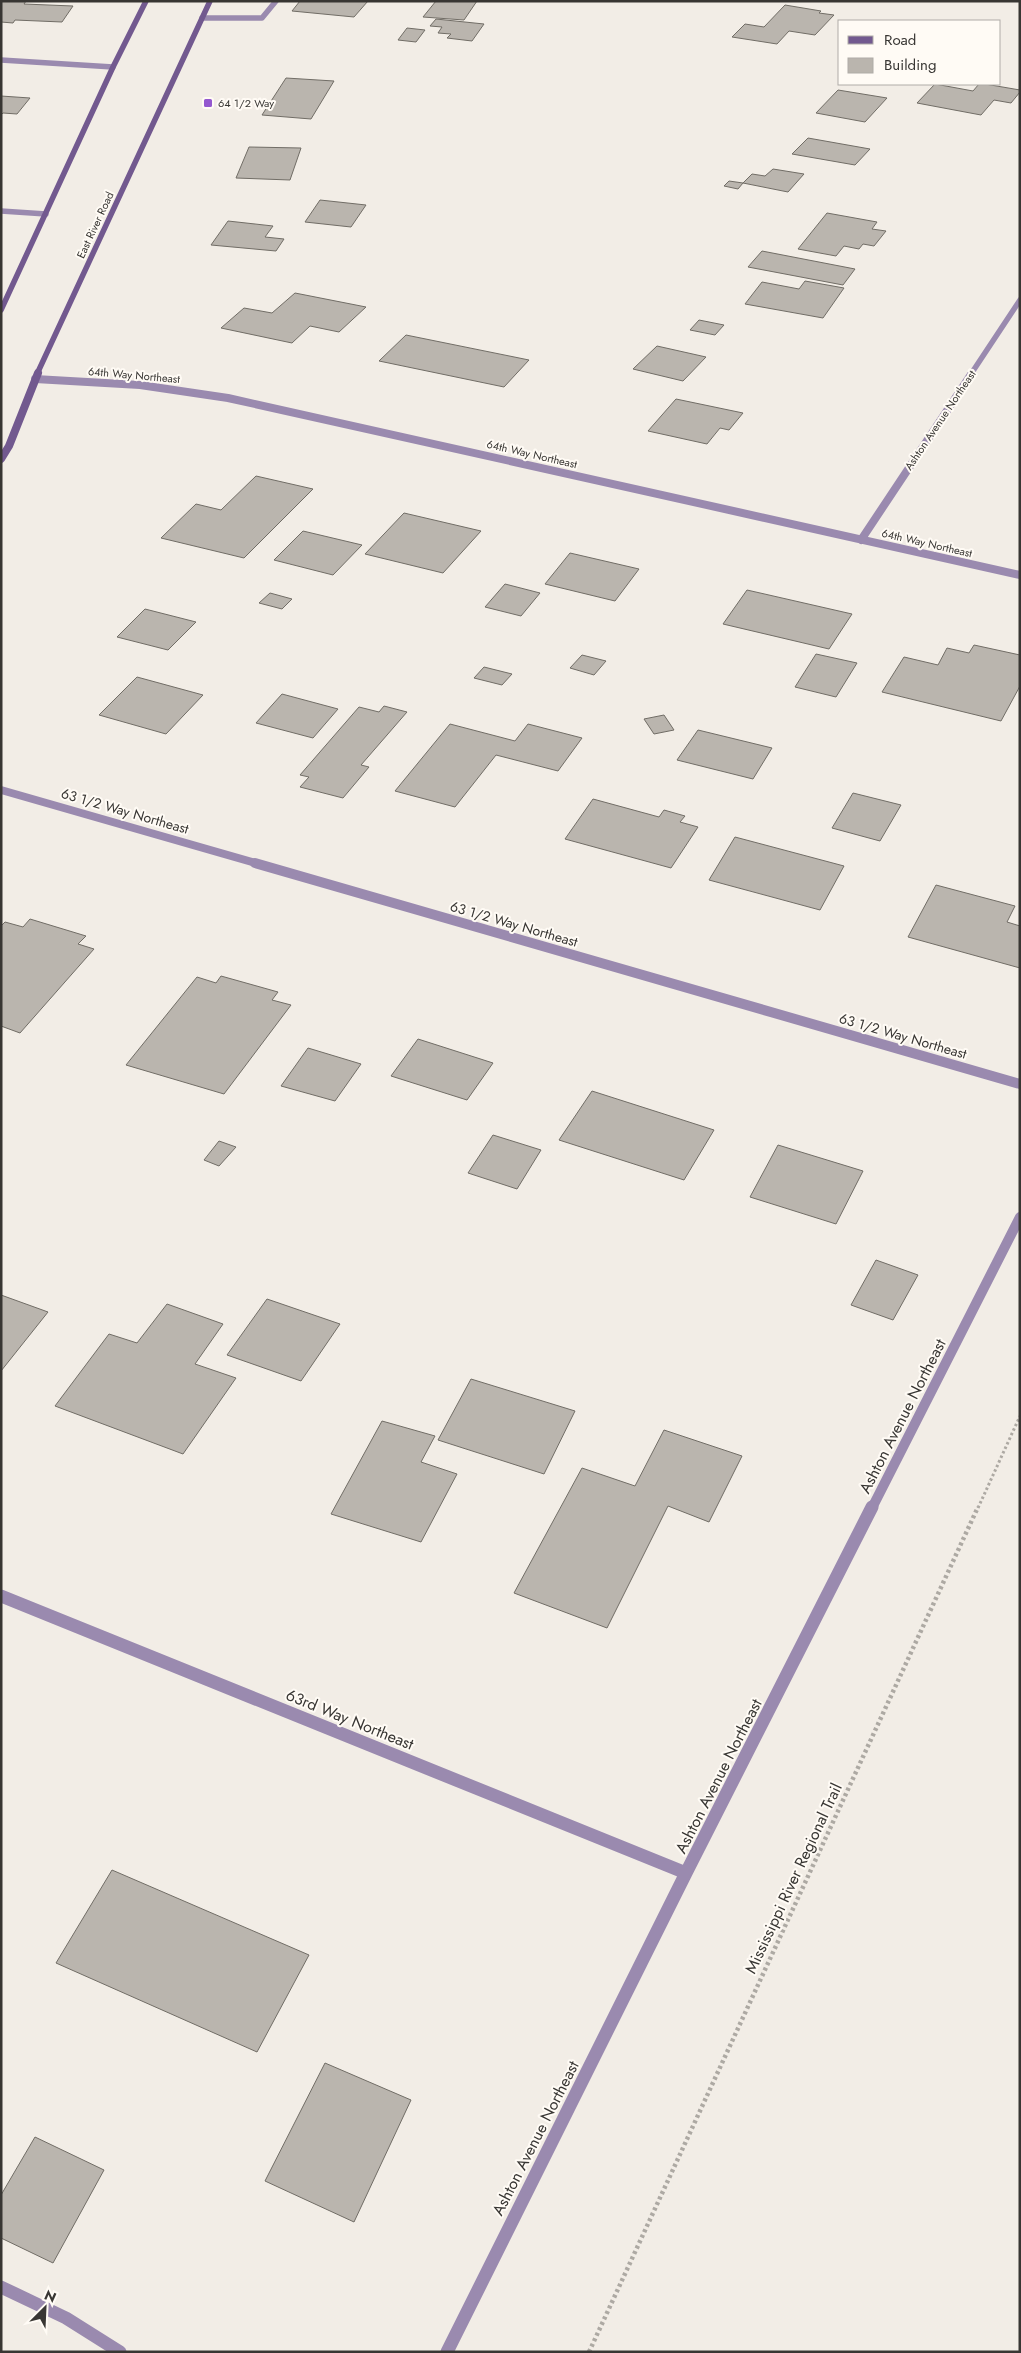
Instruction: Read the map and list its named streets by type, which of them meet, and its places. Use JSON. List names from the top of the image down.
{
  "streets": {
    "main road": ["East River Road"],
    "street": [
      "64th Way Northeast",
      "Ashton Avenue Northeast",
      "63 1/2 Way Northeast",
      "63rd Way Northeast"
    ],
    "path": ["Mississippi River Regional Trail"]
  },
  "crossings": [
    ["East River Road", "64th Way Northeast"],
    ["64th Way Northeast", "Ashton Avenue Northeast"],
    ["Ashton Avenue Northeast", "63rd Way Northeast"]
  ],
  "places": {
    "transit": ["64 1/2 Way"]
  },
  "legend": ["Road", "Building"],
  "north": "top right"
}
